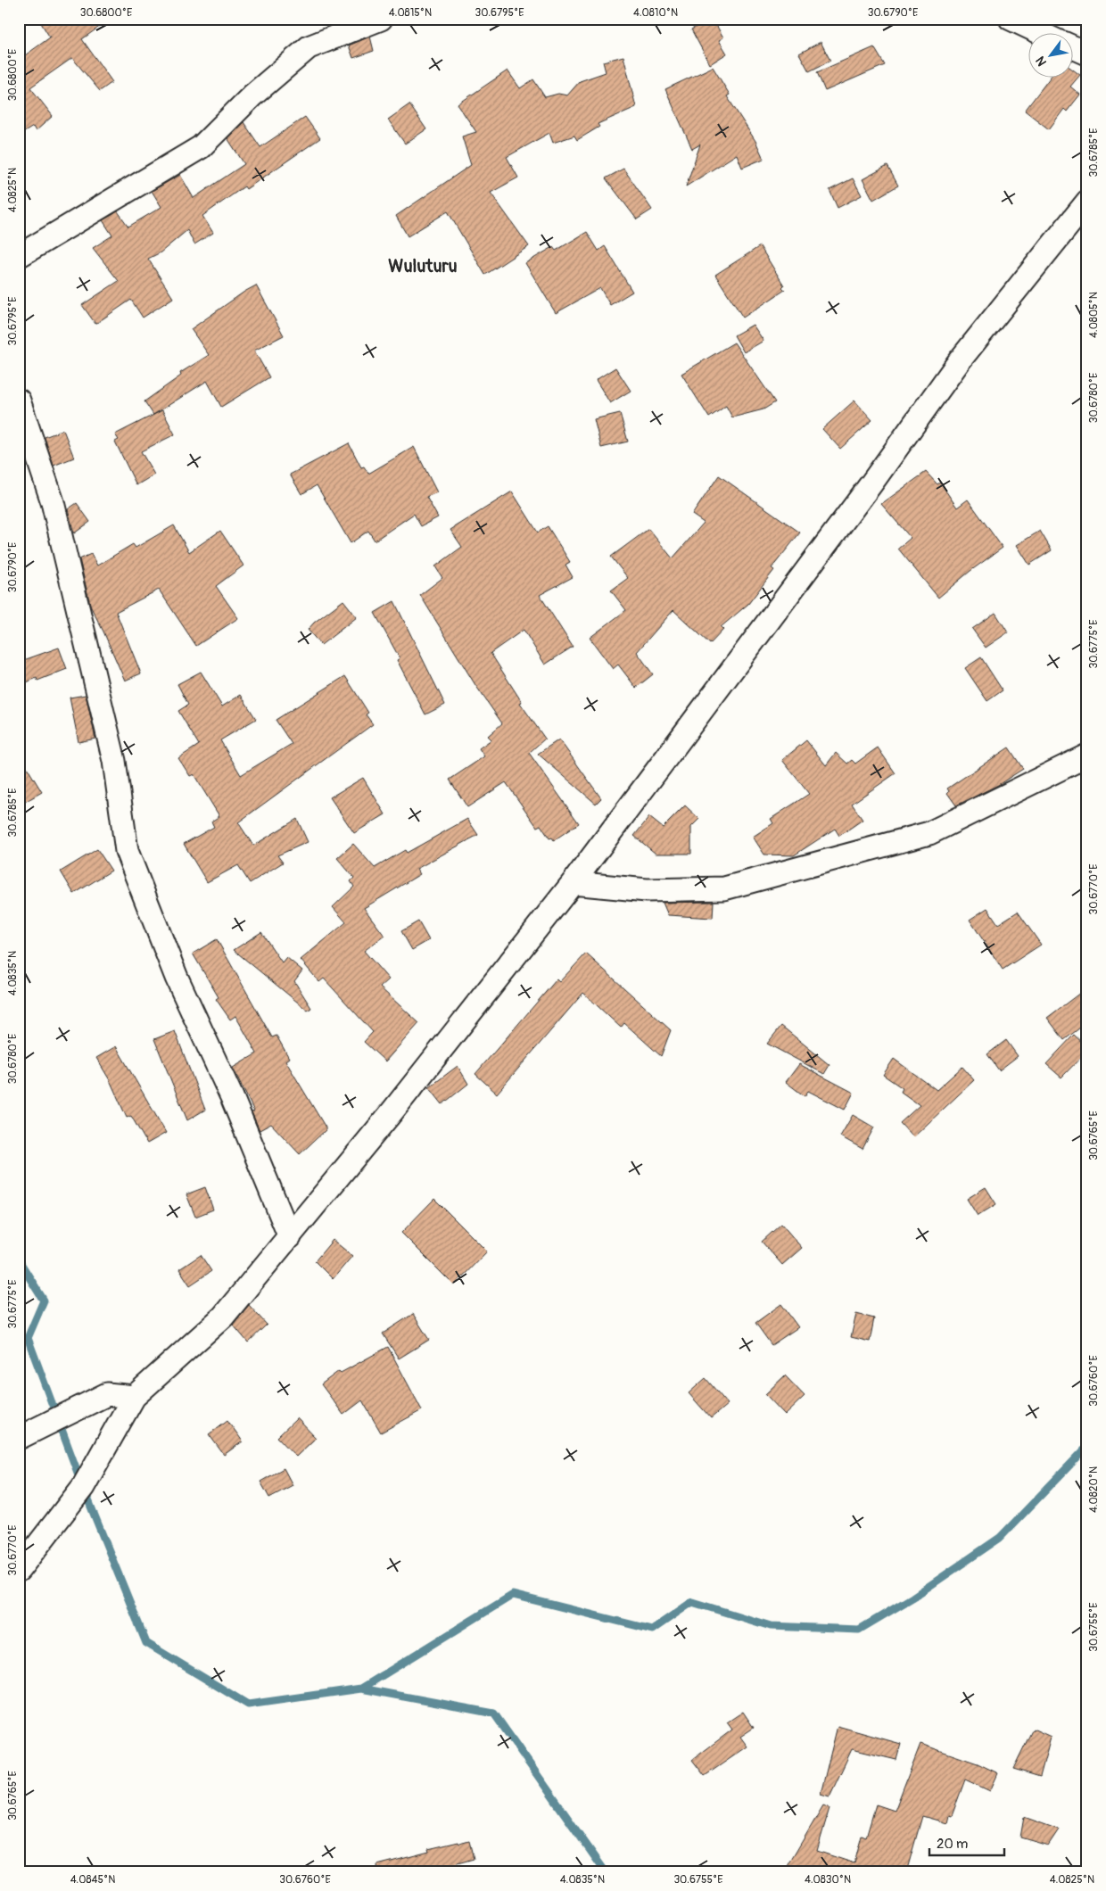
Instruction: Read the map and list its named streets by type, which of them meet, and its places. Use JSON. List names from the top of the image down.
{
  "districts": ["Wuluturu"],
  "scale_bar": "20 m",
  "north": "bottom left",
  "coordinates": [
    "30.6800°E",
    "4.0815°N",
    "30.6795°E",
    "4.0810°N",
    "30.6790°E",
    "30.6785°E",
    "4.0825°N",
    "4.0805°N",
    "30.6780°E",
    "30.6775°E",
    "30.6770°E",
    "4.0835°N",
    "30.6765°E",
    "30.6760°E",
    "4.0820°N",
    "30.6755°E",
    "4.0845°N",
    "4.0830°N"
  ]
}
